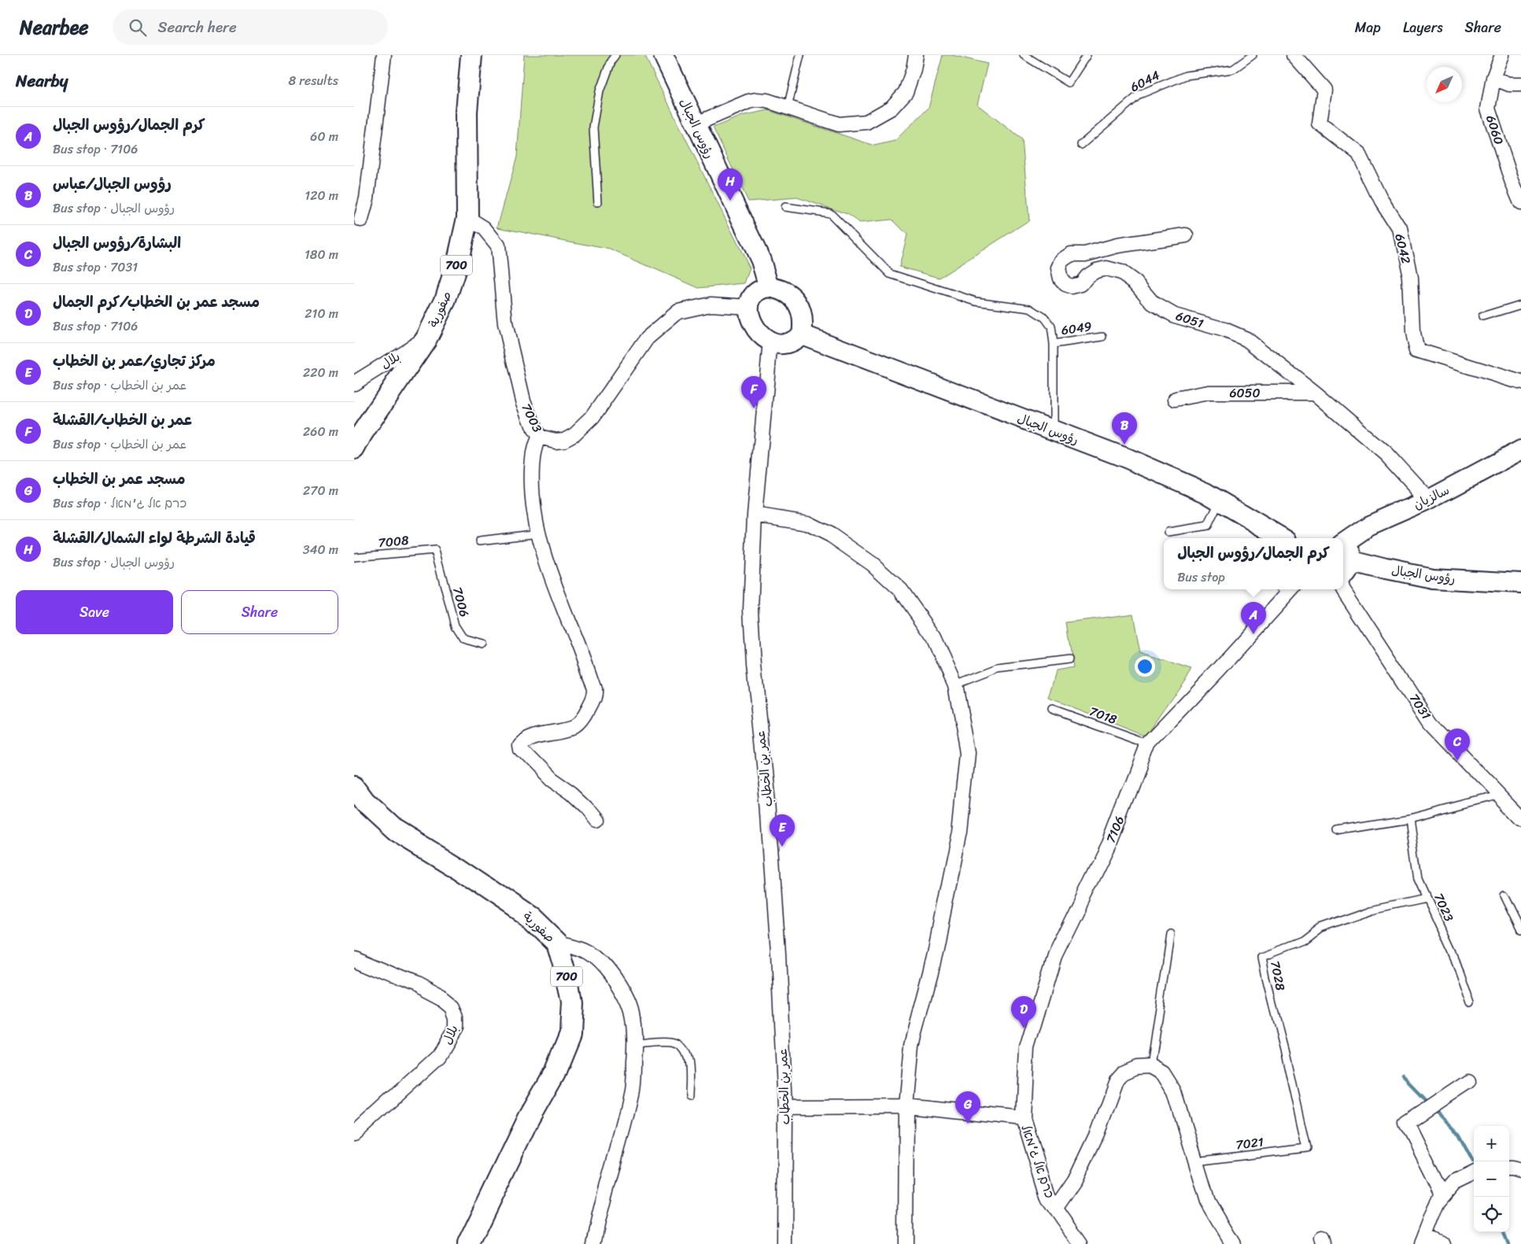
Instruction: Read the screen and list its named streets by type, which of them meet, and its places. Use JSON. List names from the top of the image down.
{
  "streets": {
    "main road": ["700", "صفورية"],
    "street": [
      "رؤوس الجبال",
      "6060",
      "6042",
      "6051",
      "بلال",
      "6050",
      "7003",
      "سالزيان",
      "7031",
      "عمر بن الخطاب",
      "7106",
      "כרם אל ג'מאל"
    ],
    "lane": [
      "6044",
      "6049",
      "7008",
      "7006",
      "7018",
      "7023",
      "7028",
      "7021"
    ]
  },
  "crossings": [
    ["رؤوس الجبال", "7003"],
    ["رؤوس الجبال", "عمر بن الخطاب"],
    ["صفورية", "بلال"],
    ["صفورية", "7003"],
    ["6051", "6050"],
    ["6051", "سالزيان"],
    ["7003", "عمر بن الخطاب"],
    ["7008", "7006"],
    ["7018", "7106"],
    ["7106", "כרם אל ג'מאל"],
    ["7023", "7028"],
    ["7028", "7021"]
  ],
  "north": "bottom left",
  "page": {
    "header": "Nearbee",
    "search": "Search here",
    "nav": ["Map", "Layers", "Share"],
    "heading": ["Nearby", "8 results"],
    "list": [
      {
        "mark": "A",
        "name": "كرم الجمال/رؤوس الجبال",
        "note": "Bus stop · 7106",
        "value": "60 m"
      },
      {
        "mark": "B",
        "name": "رؤوس الجبال/عباس",
        "note": "Bus stop · رؤوس الجبال",
        "value": "120 m"
      },
      {
        "mark": "C",
        "name": "البشارة/رؤوس الجبال",
        "note": "Bus stop · 7031",
        "value": "180 m"
      },
      {
        "mark": "D",
        "name": "مسجد عمر بن الخطاب/كرم الجمال",
        "note": "Bus stop · 7106",
        "value": "210 m"
      },
      {
        "mark": "E",
        "name": "مركز تجاري/عمر بن الخطاب",
        "note": "Bus stop · عمر بن الخطاب",
        "value": "220 m"
      },
      {
        "mark": "F",
        "name": "عمر بن الخطاب/القشلة",
        "note": "Bus stop · عمر بن الخطاب",
        "value": "260 m"
      },
      {
        "mark": "G",
        "name": "مسجد عمر بن الخطاب",
        "note": "Bus stop · כרם אל ג'מאל",
        "value": "270 m"
      },
      {
        "mark": "H",
        "name": "قيادة الشرطة لواء الشمال/القشلة",
        "note": "Bus stop · رؤوس الجبال",
        "value": "340 m"
      }
    ],
    "pins": [
      "H",
      "F",
      "B",
      "A",
      "C",
      "E",
      "D",
      "G"
    ],
    "popup": ["كرم الجمال/رؤوس الجبال", "Bus stop"],
    "buttons": ["Save", "Share"],
    "map_buttons": ["+", "−"]
  }
}
